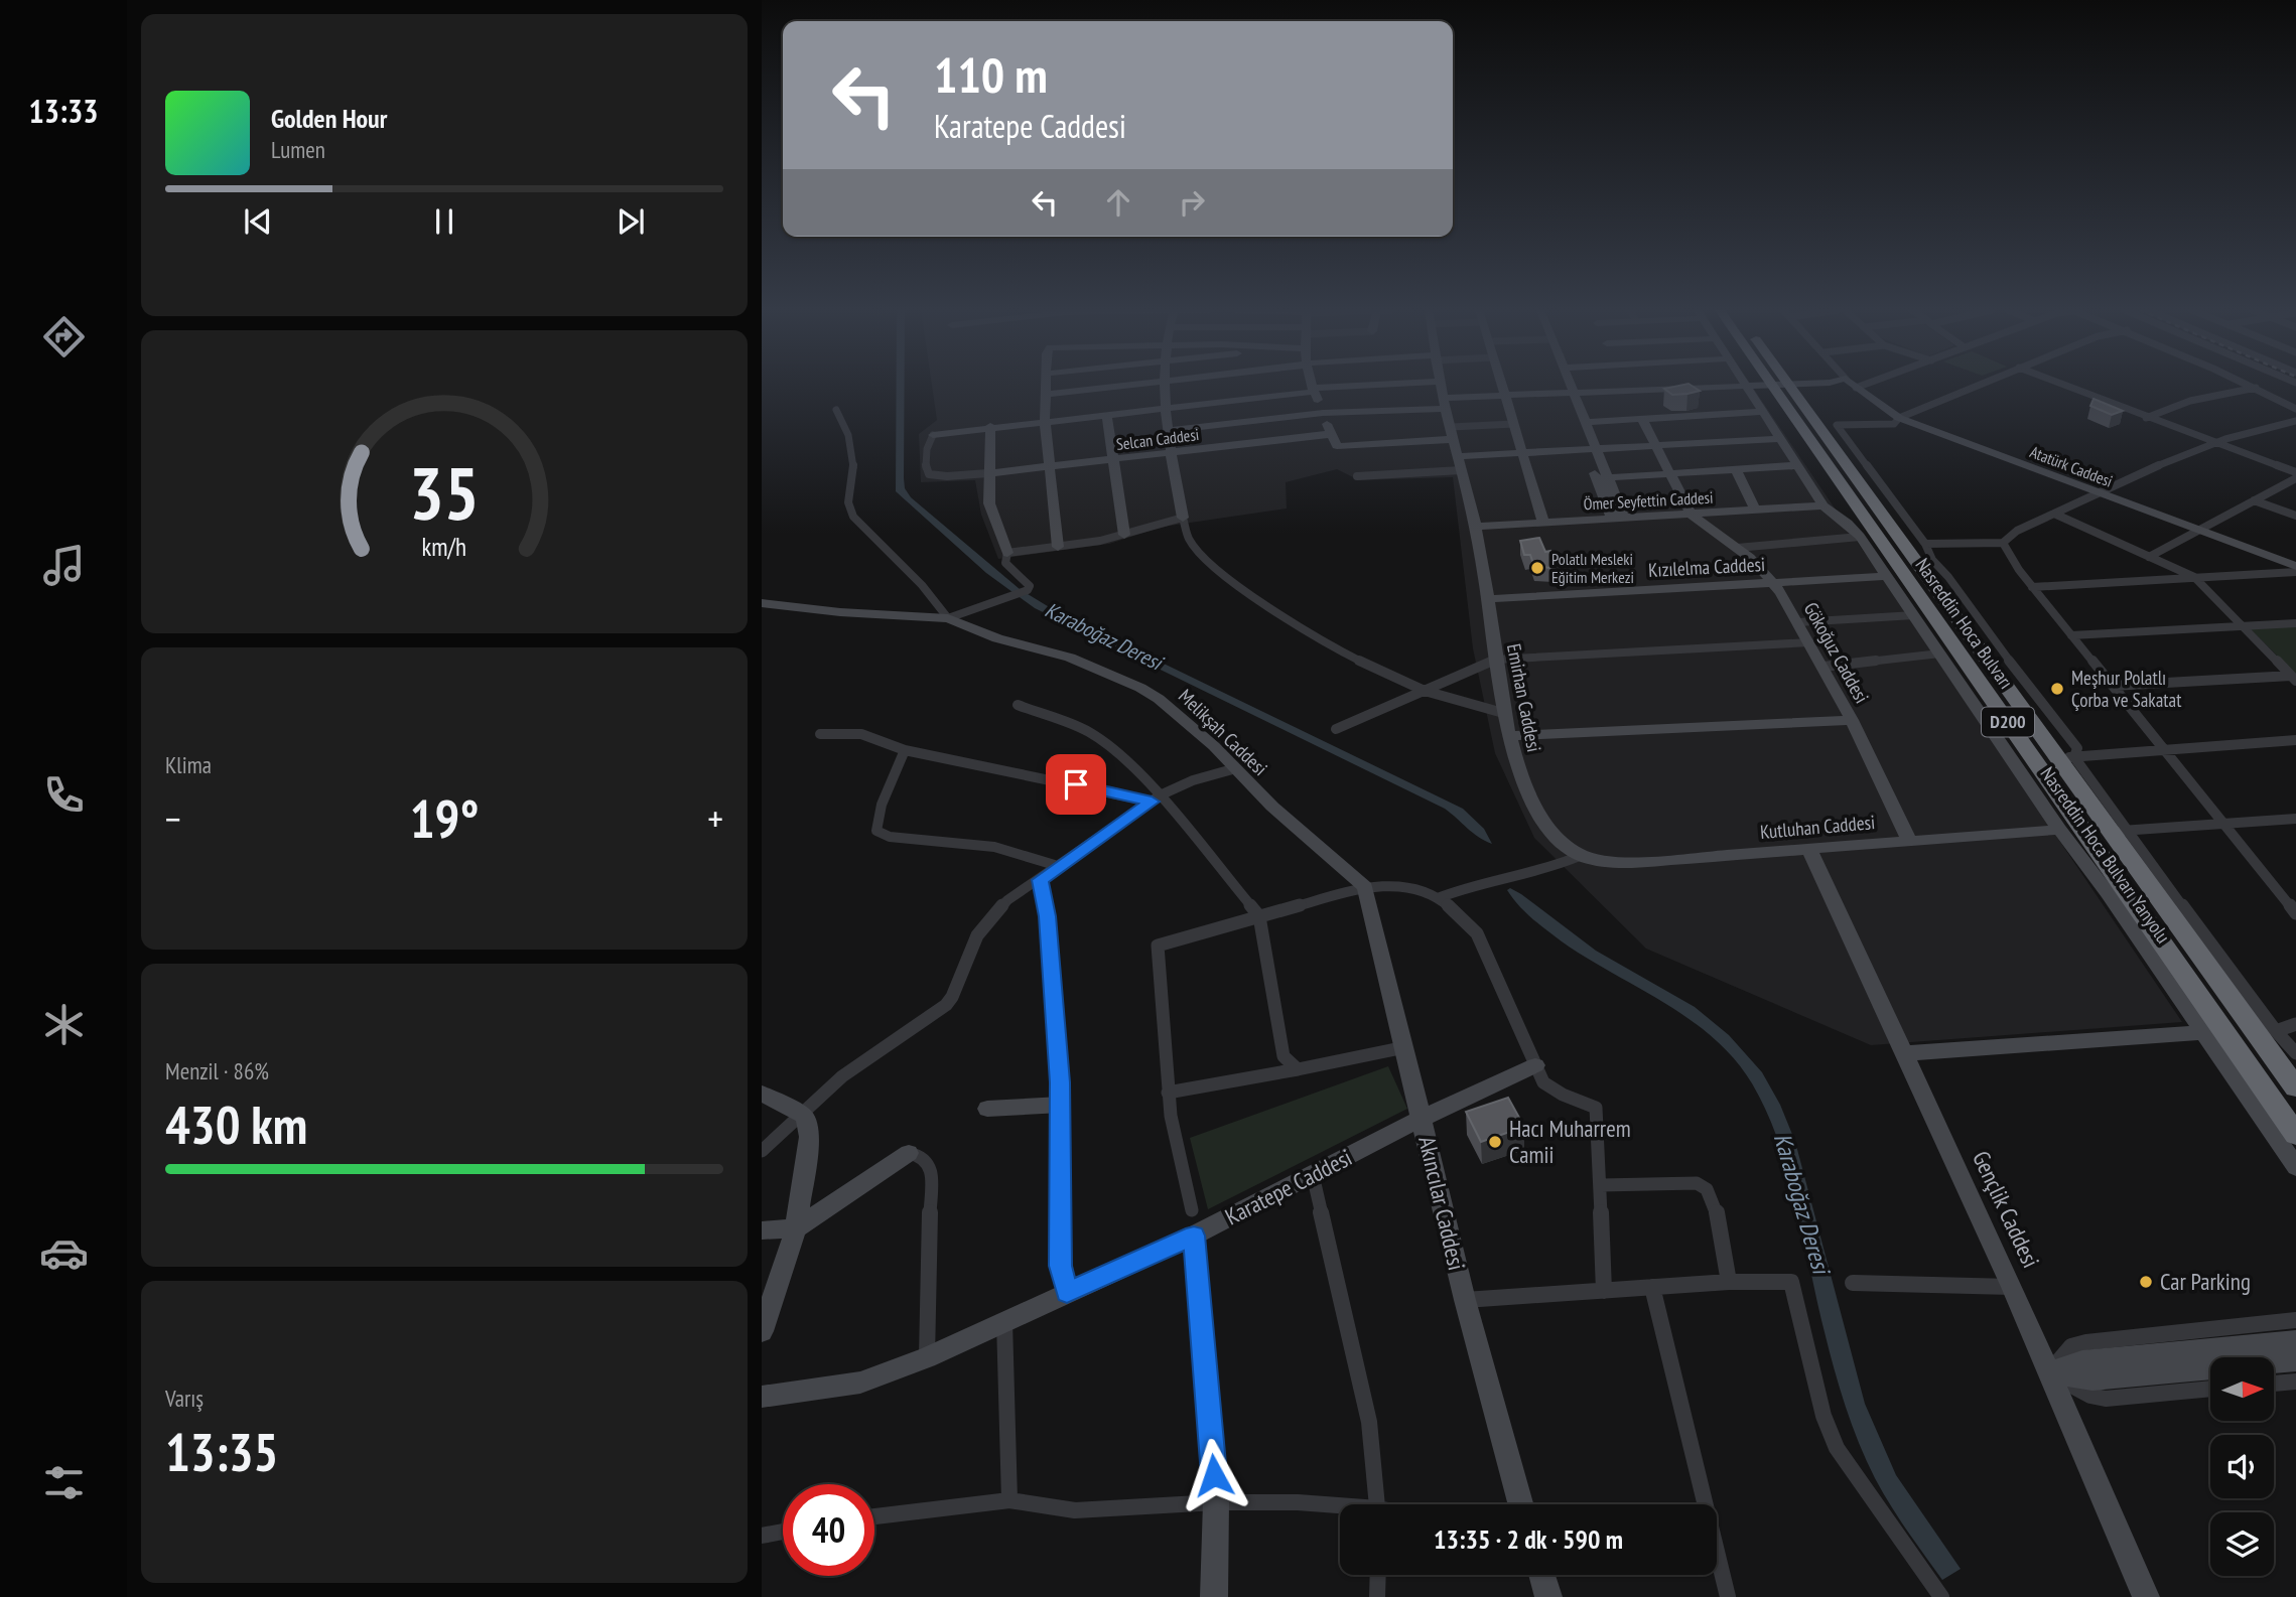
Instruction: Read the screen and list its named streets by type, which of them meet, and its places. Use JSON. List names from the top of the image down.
{
  "streets": {
    "highway": ["Nasreddin Hoca Bulvarı", "D200"],
    "street": [
      "Selcan Caddesi",
      "Atatürk Caddesi",
      "Ömer Seyfettin Caddesi",
      "Kızılelma Caddesi",
      "Gökoğuz Caddesi",
      "Emirhan Caddesi",
      "Melikşah Caddesi",
      "Kutluhan Caddesi",
      "Nasreddin Hoca Bulvarı Yanyolu",
      "Karatepe Caddesi",
      "Akıncılar Caddesi",
      "Gençlik Caddesi"
    ]
  },
  "crossings": [
    ["Ömer Seyfettin Caddesi", "Gökoğuz Caddesi"],
    ["Ömer Seyfettin Caddesi", "Emirhan Caddesi"],
    ["Ömer Seyfettin Caddesi", "Nasreddin Hoca Bulvarı Yanyolu"],
    ["Kızılelma Caddesi", "Gökoğuz Caddesi"],
    ["Kızılelma Caddesi", "Emirhan Caddesi"],
    ["Kızılelma Caddesi", "Nasreddin Hoca Bulvarı Yanyolu"],
    ["Gökoğuz Caddesi", "Kutluhan Caddesi"],
    ["Emirhan Caddesi", "Kutluhan Caddesi"],
    ["Melikşah Caddesi", "Akıncılar Caddesi"],
    ["Kutluhan Caddesi", "Nasreddin Hoca Bulvarı Yanyolu"],
    ["Kutluhan Caddesi", "Gençlik Caddesi"],
    ["Karatepe Caddesi", "Akıncılar Caddesi"]
  ],
  "water": ["Karaboğaz Deresi"],
  "places": [
    "Polatlı Mesleki Eğitim Merkezi",
    "Meşhur Polatlı Çorba ve Sakatat",
    "Hacı Muharrem Camii",
    "Car Parking"
  ],
  "north": "right",
  "page": {
    "tabs": "13:33",
    "turn": ["110 m", "Karatepe Caddesi"],
    "song": ["Golden Hour", "Lumen"],
    "tile": [
      "Klima",
      ["Menzil · 86%", "430 km"],
      ["Varış", "13:35"]
    ],
    "heat": ["−", "19°", "+"],
    "limit": "40",
    "trip": "13:35 · 2 dk · 590 m",
    "gauge": ["35", "km/h"]
  }
}
